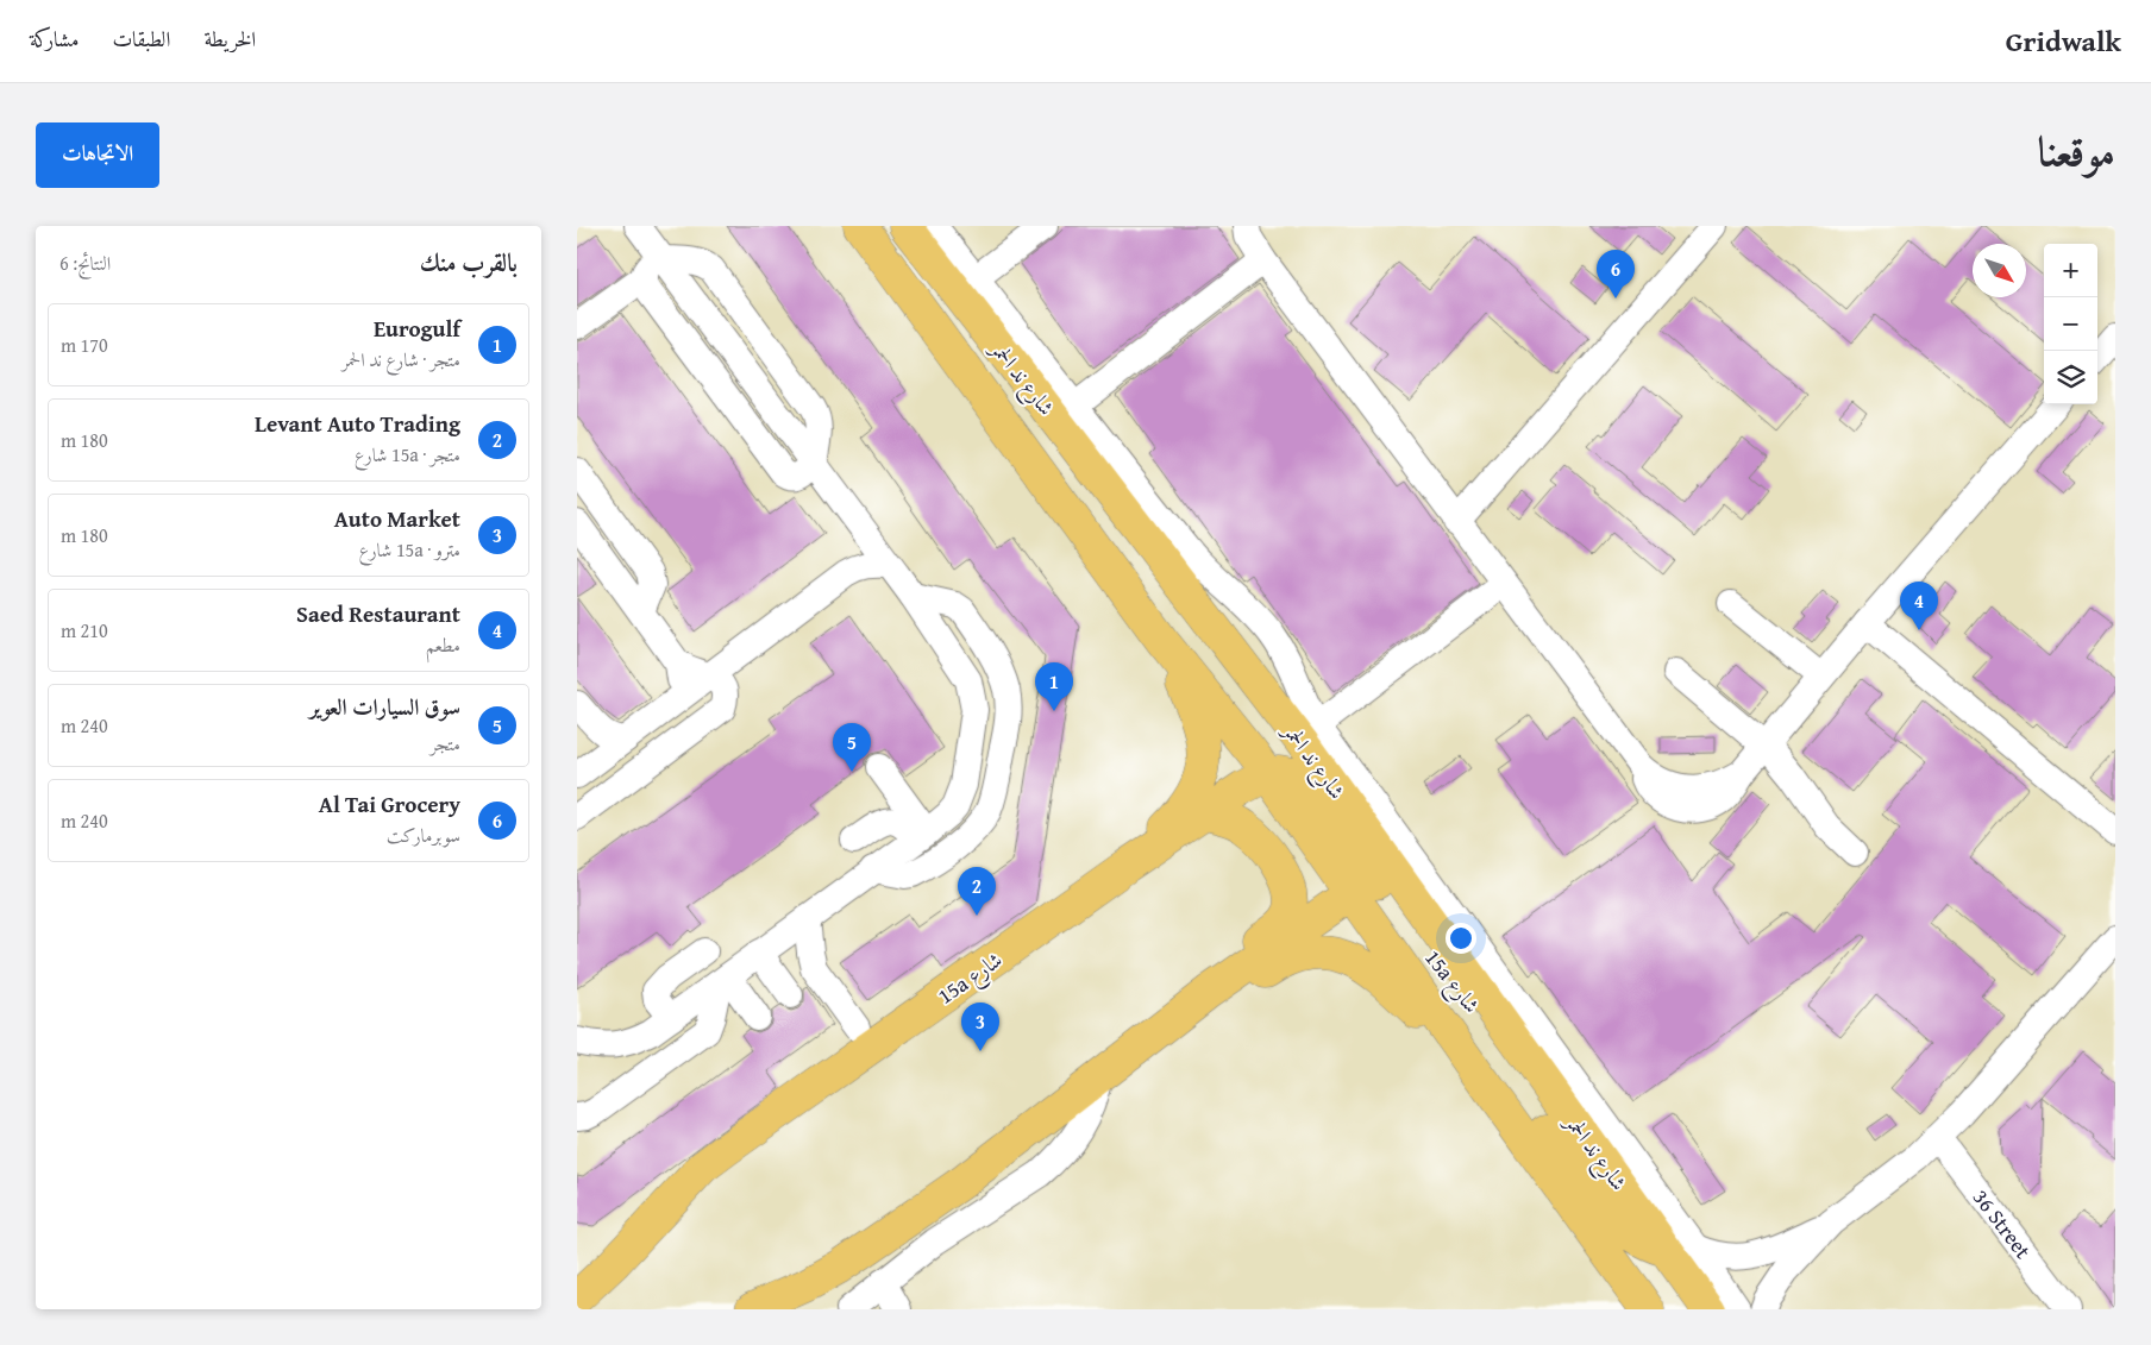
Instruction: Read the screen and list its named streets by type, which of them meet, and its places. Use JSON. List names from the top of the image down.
{
  "streets": {
    "main road": ["شارع ند الحمر", "15a شارع"],
    "street": ["36 Street"]
  },
  "crossings": [
    ["شارع ند الحمر", "15a شارع"]
  ],
  "north": "bottom right",
  "page": {
    "header": "Gridwalk",
    "nav": ["الخريطة", "الطبقات", "مشاركة"],
    "title": "موقعنا",
    "buttons": "الاتجاهات",
    "heading": ["بالقرب منك", "النتائج: 6"],
    "map_buttons": ["+", "−"],
    "pins": [
      "6",
      "4",
      "1",
      "5",
      "2",
      "3"
    ],
    "list": [
      {
        "mark": "1",
        "name": "Eurogulf",
        "note": "متجر · شارع ند الحمر",
        "value": "170 m"
      },
      {
        "mark": "2",
        "name": "Levant Auto Trading",
        "note": "متجر · 15a شارع",
        "value": "180 m"
      },
      {
        "mark": "3",
        "name": "Auto Market",
        "note": "مترو · 15a شارع",
        "value": "180 m"
      },
      {
        "mark": "4",
        "name": "Saed Restaurant",
        "note": "مطعم",
        "value": "210 m"
      },
      {
        "mark": "5",
        "name": "سوق السيارات العوير",
        "note": "متجر",
        "value": "240 m"
      },
      {
        "mark": "6",
        "name": "Al Tai Grocery",
        "note": "سوبرماركت",
        "value": "240 m"
      }
    ]
  }
}
